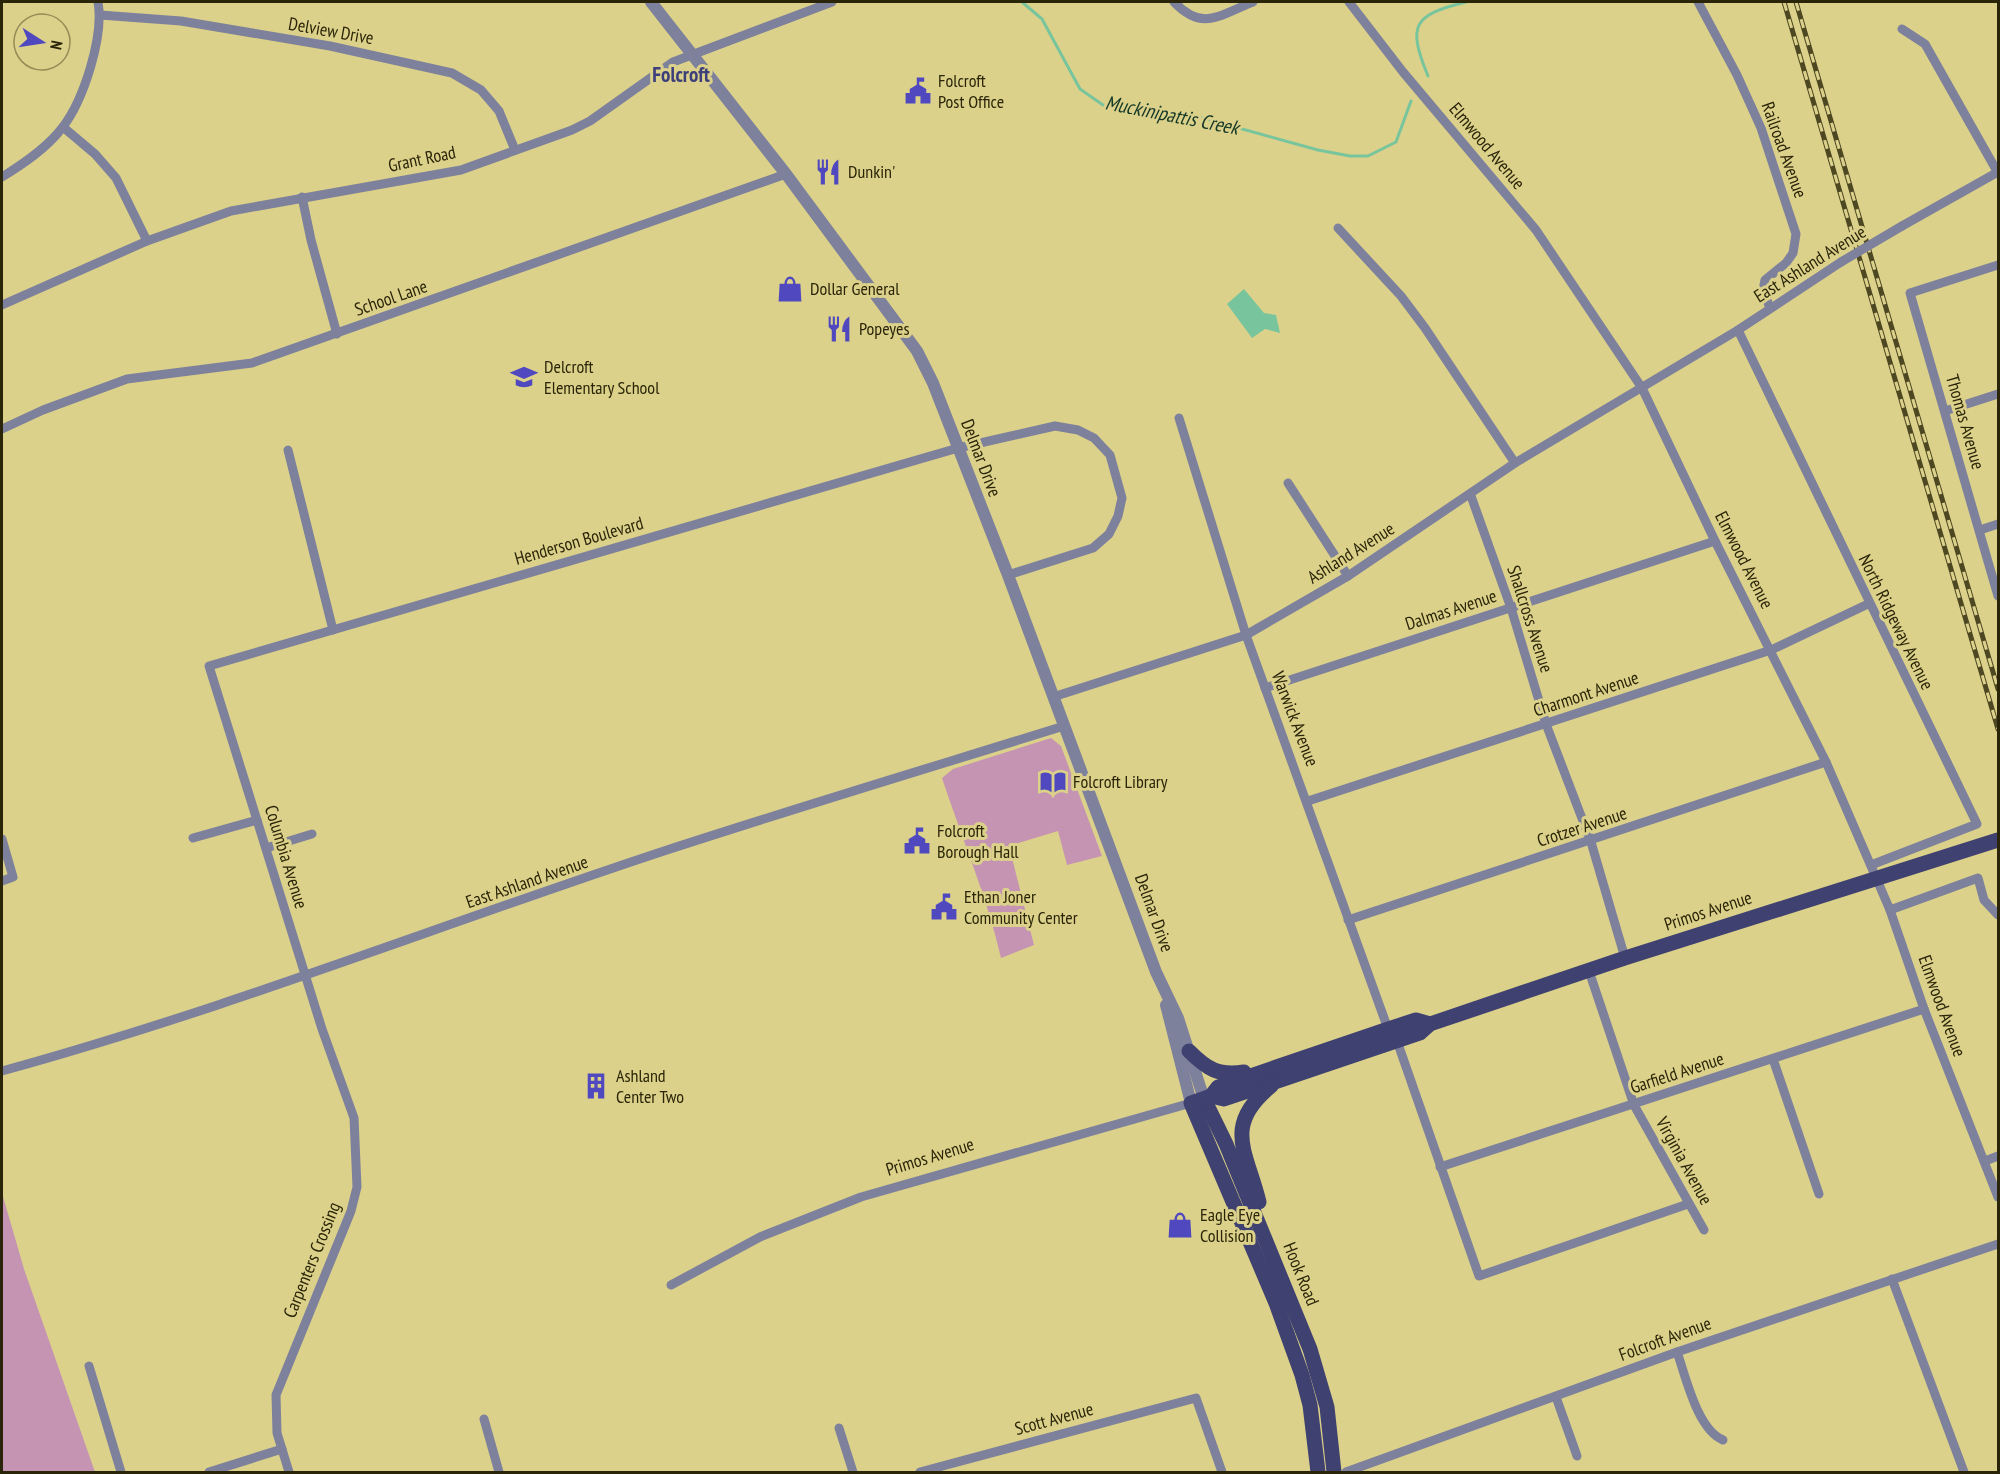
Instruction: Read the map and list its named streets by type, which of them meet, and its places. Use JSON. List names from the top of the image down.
{
  "streets": {
    "main road": ["Primos Avenue", "Hook Road"],
    "street": [
      "Delview Drive",
      "Elmwood Avenue",
      "Railroad Avenue",
      "Grant Road",
      "East Ashland Avenue",
      "School Lane",
      "Thomas Avenue",
      "Delmar Drive",
      "Henderson Boulevard",
      "Ashland Avenue",
      "Dalmas Avenue",
      "Shallcross Avenue",
      "North Ridgeway Avenue",
      "Charmont Avenue",
      "Warwick Avenue",
      "Crotzer Avenue",
      "Columbia Avenue",
      "Garfield Avenue",
      "Virginia Avenue",
      "Carpenters Crossing",
      "Folcroft Avenue",
      "Scott Avenue"
    ]
  },
  "crossings": [
    ["Delview Drive", "Grant Road"],
    ["Elmwood Avenue", "East Ashland Avenue"],
    ["Elmwood Avenue", "Ashland Avenue"],
    ["Elmwood Avenue", "Dalmas Avenue"],
    ["Elmwood Avenue", "North Ridgeway Avenue"],
    ["Elmwood Avenue", "Charmont Avenue"],
    ["Elmwood Avenue", "Crotzer Avenue"],
    ["Elmwood Avenue", "Primos Avenue"],
    ["Elmwood Avenue", "Garfield Avenue"],
    ["Railroad Avenue", "East Ashland Avenue"],
    ["Grant Road", "Delmar Drive"],
    ["East Ashland Avenue", "Delmar Drive"],
    ["East Ashland Avenue", "Ashland Avenue"],
    ["East Ashland Avenue", "North Ridgeway Avenue"],
    ["East Ashland Avenue", "Columbia Avenue"],
    ["School Lane", "Delmar Drive"],
    ["Delmar Drive", "Henderson Boulevard"],
    ["Delmar Drive", "Ashland Avenue"],
    ["Delmar Drive", "Primos Avenue"],
    ["Delmar Drive", "Hook Road"],
    ["Henderson Boulevard", "Columbia Avenue"],
    ["Ashland Avenue", "Shallcross Avenue"],
    ["Ashland Avenue", "Warwick Avenue"],
    ["Dalmas Avenue", "Shallcross Avenue"],
    ["Dalmas Avenue", "Warwick Avenue"],
    ["Shallcross Avenue", "Charmont Avenue"],
    ["Shallcross Avenue", "Crotzer Avenue"],
    ["Shallcross Avenue", "Primos Avenue"],
    ["North Ridgeway Avenue", "Charmont Avenue"],
    ["North Ridgeway Avenue", "Primos Avenue"],
    ["Charmont Avenue", "Warwick Avenue"],
    ["Warwick Avenue", "Crotzer Avenue"],
    ["Warwick Avenue", "Primos Avenue"],
    ["Warwick Avenue", "Garfield Avenue"],
    ["Warwick Avenue", "Virginia Avenue"],
    ["Columbia Avenue", "Carpenters Crossing"],
    ["Primos Avenue", "Virginia Avenue"],
    ["Primos Avenue", "Hook Road"],
    ["Garfield Avenue", "Virginia Avenue"]
  ],
  "districts": ["Folcroft"],
  "water": ["Muckinipattis Creek"],
  "places": {
    "public building": ["Folcroft Post Office", "Folcroft Borough Hall", "Ethan Joner Community Center"],
    "restaurant": ["Dunkin'", "Popeyes"],
    "shop": ["Dollar General", "Eagle Eye Collision"],
    "school or university": ["Delcroft Elementary School"],
    "library": ["Folcroft Library"],
    "building": ["Ashland Center Two"]
  },
  "north": "right"
}
